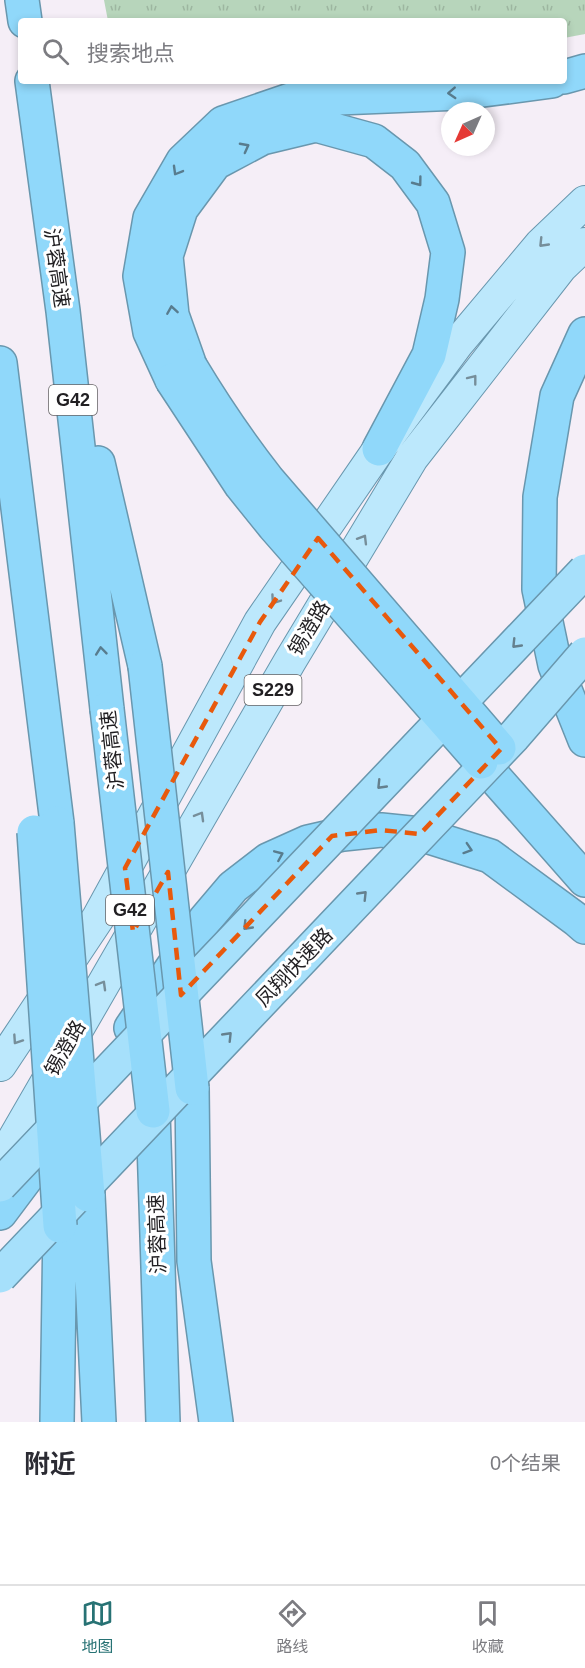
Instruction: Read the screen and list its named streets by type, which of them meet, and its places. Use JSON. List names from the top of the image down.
{
  "streets": {
    "highway": ["沪蓉高速", "G42", "凤翔快速路"],
    "main road": ["锡澄路", "S229"]
  },
  "north": "bottom left",
  "page": {
    "search": "搜索地点",
    "heading": ["附近", "0个结果"],
    "nav": ["地图", "路线", "收藏"]
  }
}
